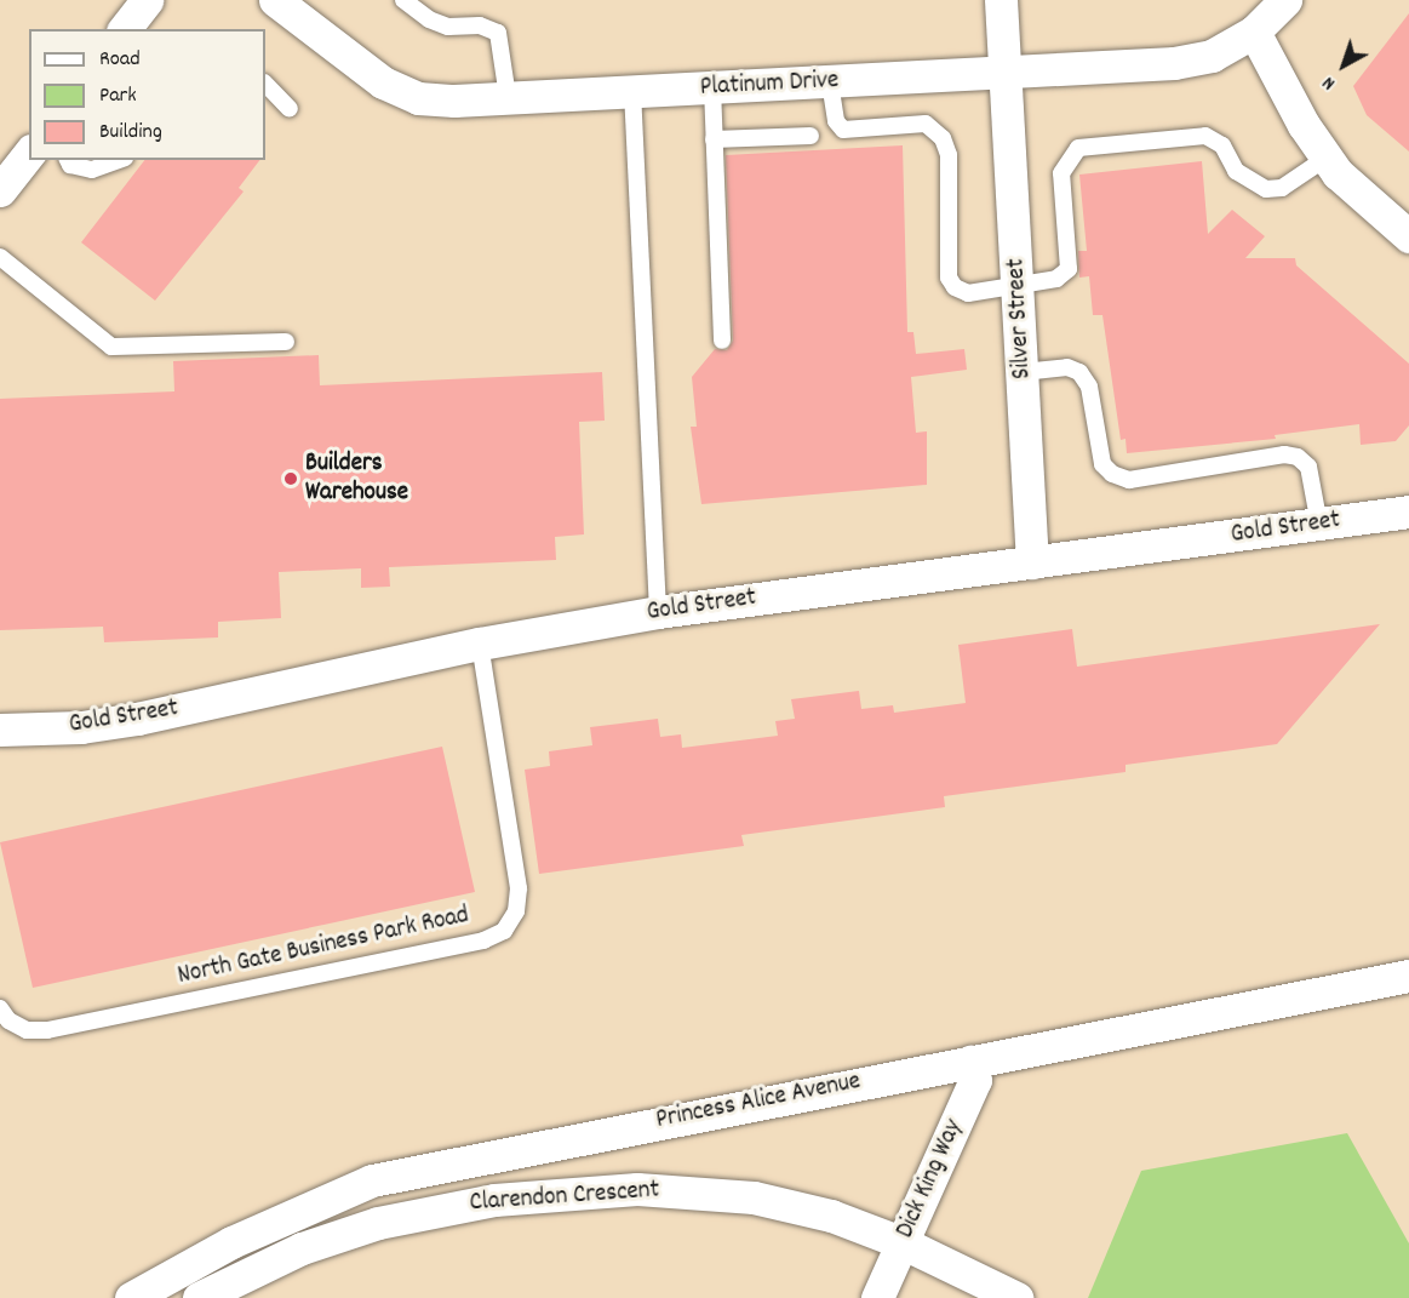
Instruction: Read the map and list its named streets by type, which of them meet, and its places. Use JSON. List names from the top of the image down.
{
  "streets": {
    "street": [
      "Platinum Drive",
      "Silver Street",
      "Gold Street",
      "Princess Alice Avenue",
      "Dick King Way",
      "Clarendon Crescent"
    ],
    "lane": ["North Gate Business Park Road"]
  },
  "crossings": [
    ["Platinum Drive", "Silver Street"],
    ["Silver Street", "Gold Street"],
    ["Gold Street", "North Gate Business Park Road"],
    ["Princess Alice Avenue", "Dick King Way"],
    ["Dick King Way", "Clarendon Crescent"]
  ],
  "places": ["Builders Warehouse"],
  "legend": ["Road", "Park", "Building"],
  "north": "bottom left"
}
